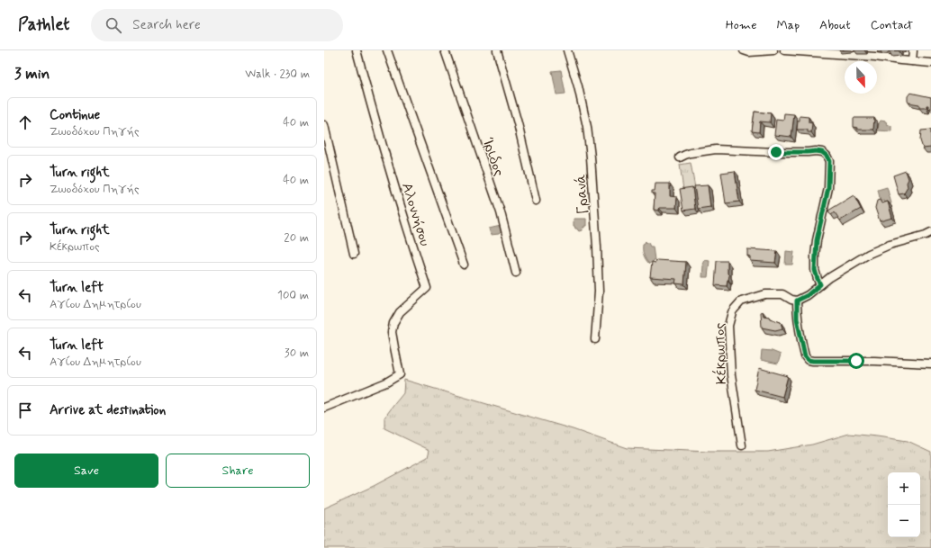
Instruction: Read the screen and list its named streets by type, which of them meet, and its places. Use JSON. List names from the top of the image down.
{
  "streets": {
    "street": [
      "Ίριδος",
      "Γρανά",
      "Αλοννήσου",
      "Κέκρωπος"
    ]
  },
  "north": "bottom",
  "page": {
    "header": "Pathlet",
    "search": "Search here",
    "nav": [
      "Home",
      "Map",
      "About",
      "Contact"
    ],
    "heading": ["3 min", "Walk · 230 m"],
    "list": [
      ["Continue", "Ζωοδόχου Πηγής", "40 m"],
      ["Turn right", "Ζωοδόχου Πηγής", "40 m"],
      ["Turn right", "Κέκρωπος", "20 m"],
      ["Turn left", "Αγίου Δημητρίου", "100 m"],
      ["Turn left", "Αγίου Δημητρίου", "30 m"],
      "Arrive at destination"
    ],
    "buttons": ["Save", "Share"],
    "map_buttons": ["+", "−"]
  }
}
